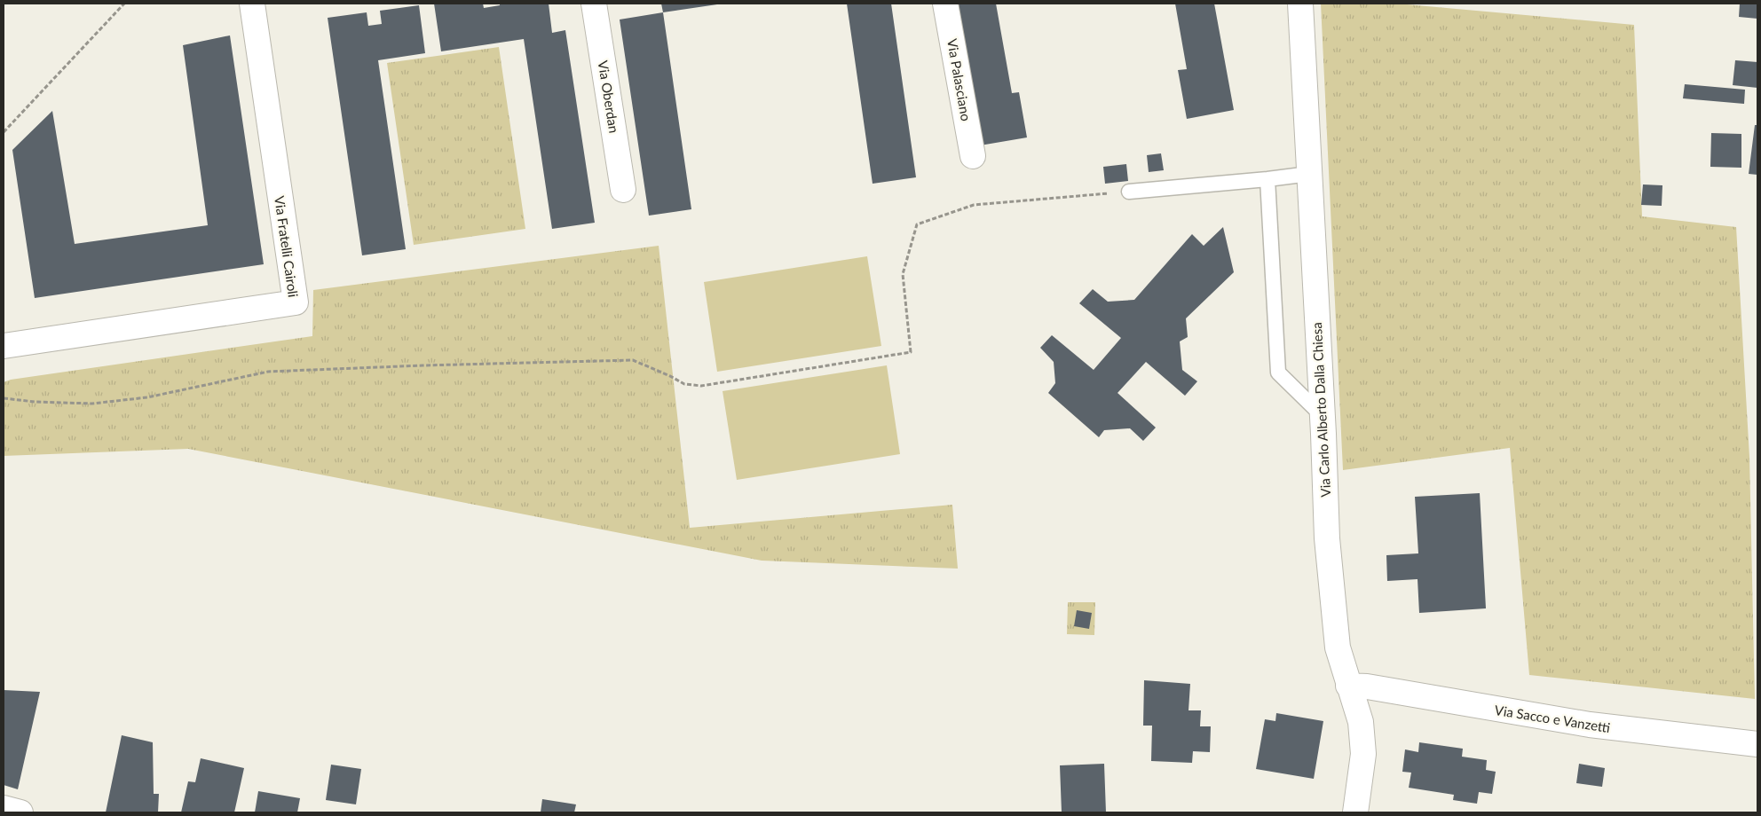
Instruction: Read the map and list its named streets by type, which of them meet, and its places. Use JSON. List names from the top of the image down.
{
  "streets": {
    "street": [
      "Via Palasciano",
      "Via Oberdan",
      "Via Fratelli Cairoli",
      "Via Carlo Alberto Dalla Chiesa",
      "Via Sacco e Vanzetti"
    ]
  },
  "crossings": [
    ["Via Carlo Alberto Dalla Chiesa", "Via Sacco e Vanzetti"]
  ]
}
